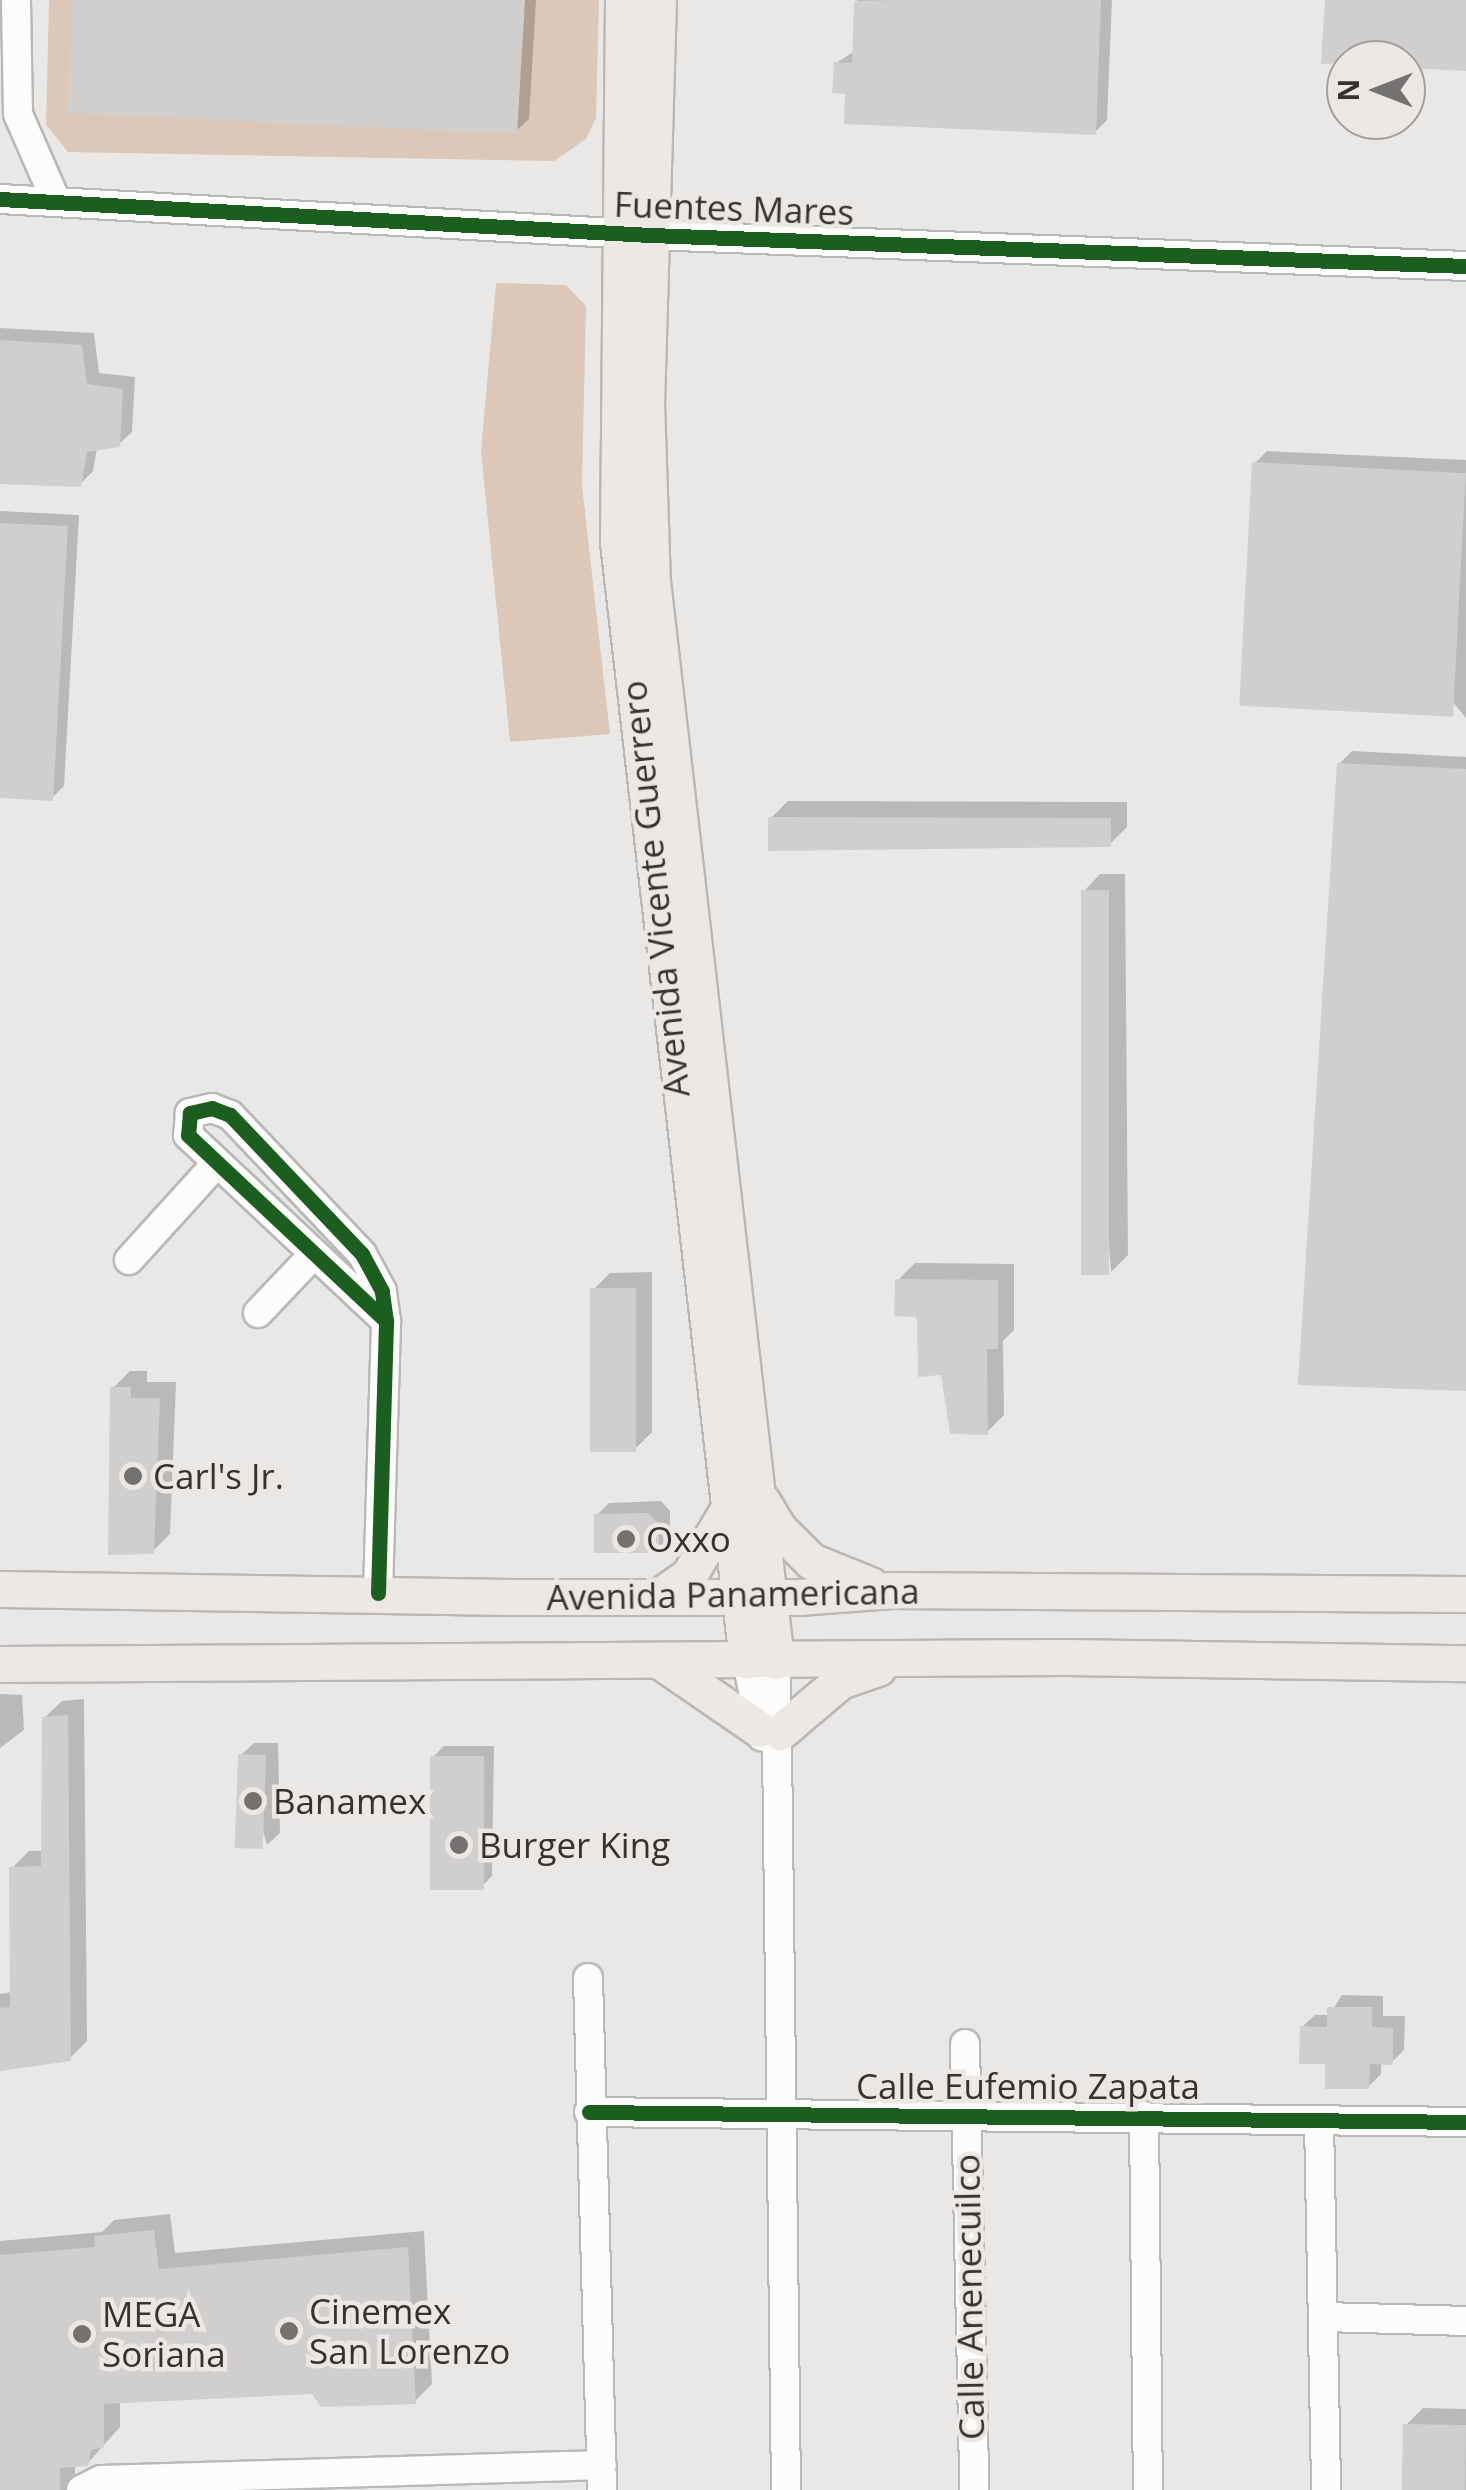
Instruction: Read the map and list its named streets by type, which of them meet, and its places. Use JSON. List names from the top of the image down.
{
  "streets": {
    "main road": ["Avenida Vicente Guerrero", "Avenida Panamericana"],
    "street": ["Fuentes Mares", "Calle Eufemio Zapata", "Calle Anenecuilco"]
  },
  "crossings": [
    ["Fuentes Mares", "Avenida Vicente Guerrero"],
    ["Avenida Vicente Guerrero", "Avenida Panamericana"],
    ["Avenida Vicente Guerrero", "Calle Eufemio Zapata"],
    ["Calle Eufemio Zapata", "Calle Anenecuilco"]
  ],
  "places": [
    "Carl's Jr.",
    "Oxxo",
    "Banamex",
    "Burger King",
    "Cinemex San Lorenzo",
    "MEGA Soriana"
  ],
  "north": "left"
}
